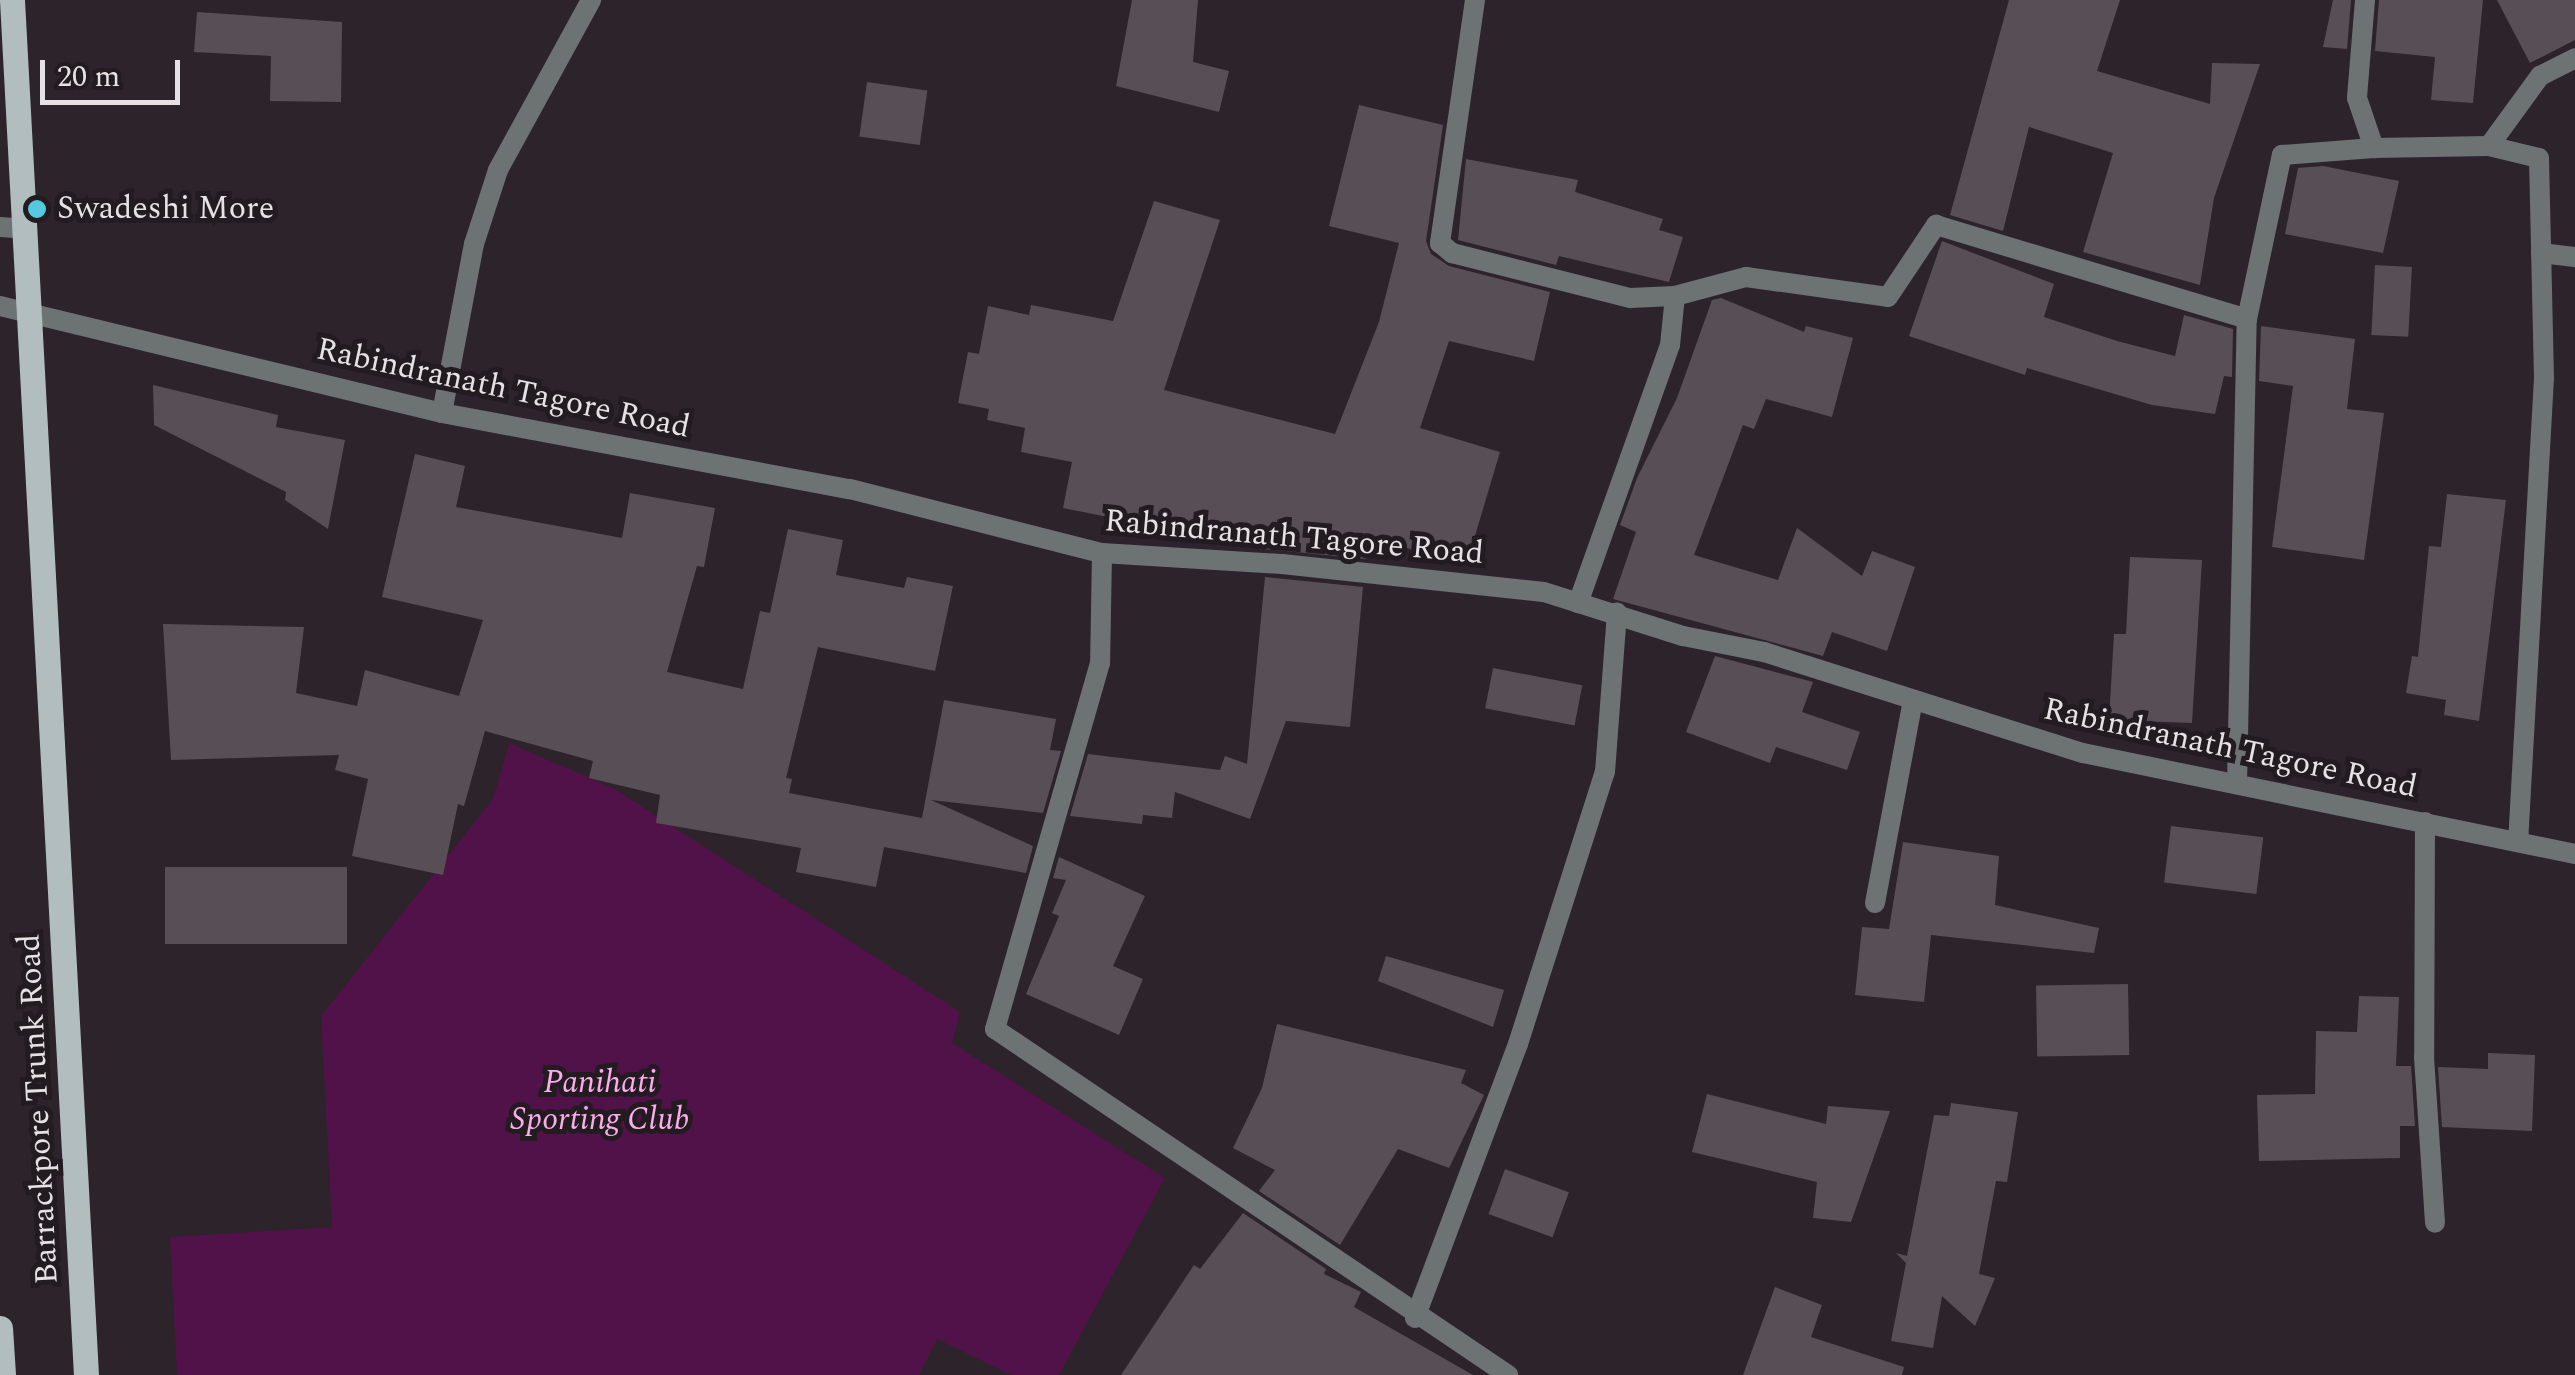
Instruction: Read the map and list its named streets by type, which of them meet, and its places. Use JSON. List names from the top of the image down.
{
  "streets": {
    "main road": ["Barrackpore Trunk Road"],
    "street": ["Rabindranath Tagore Road"]
  },
  "crossings": [
    ["Rabindranath Tagore Road", "Barrackpore Trunk Road"]
  ],
  "parks": ["Panihati Sporting Club"],
  "places": ["Swadeshi More"],
  "scale_bar": "20 m"
}
